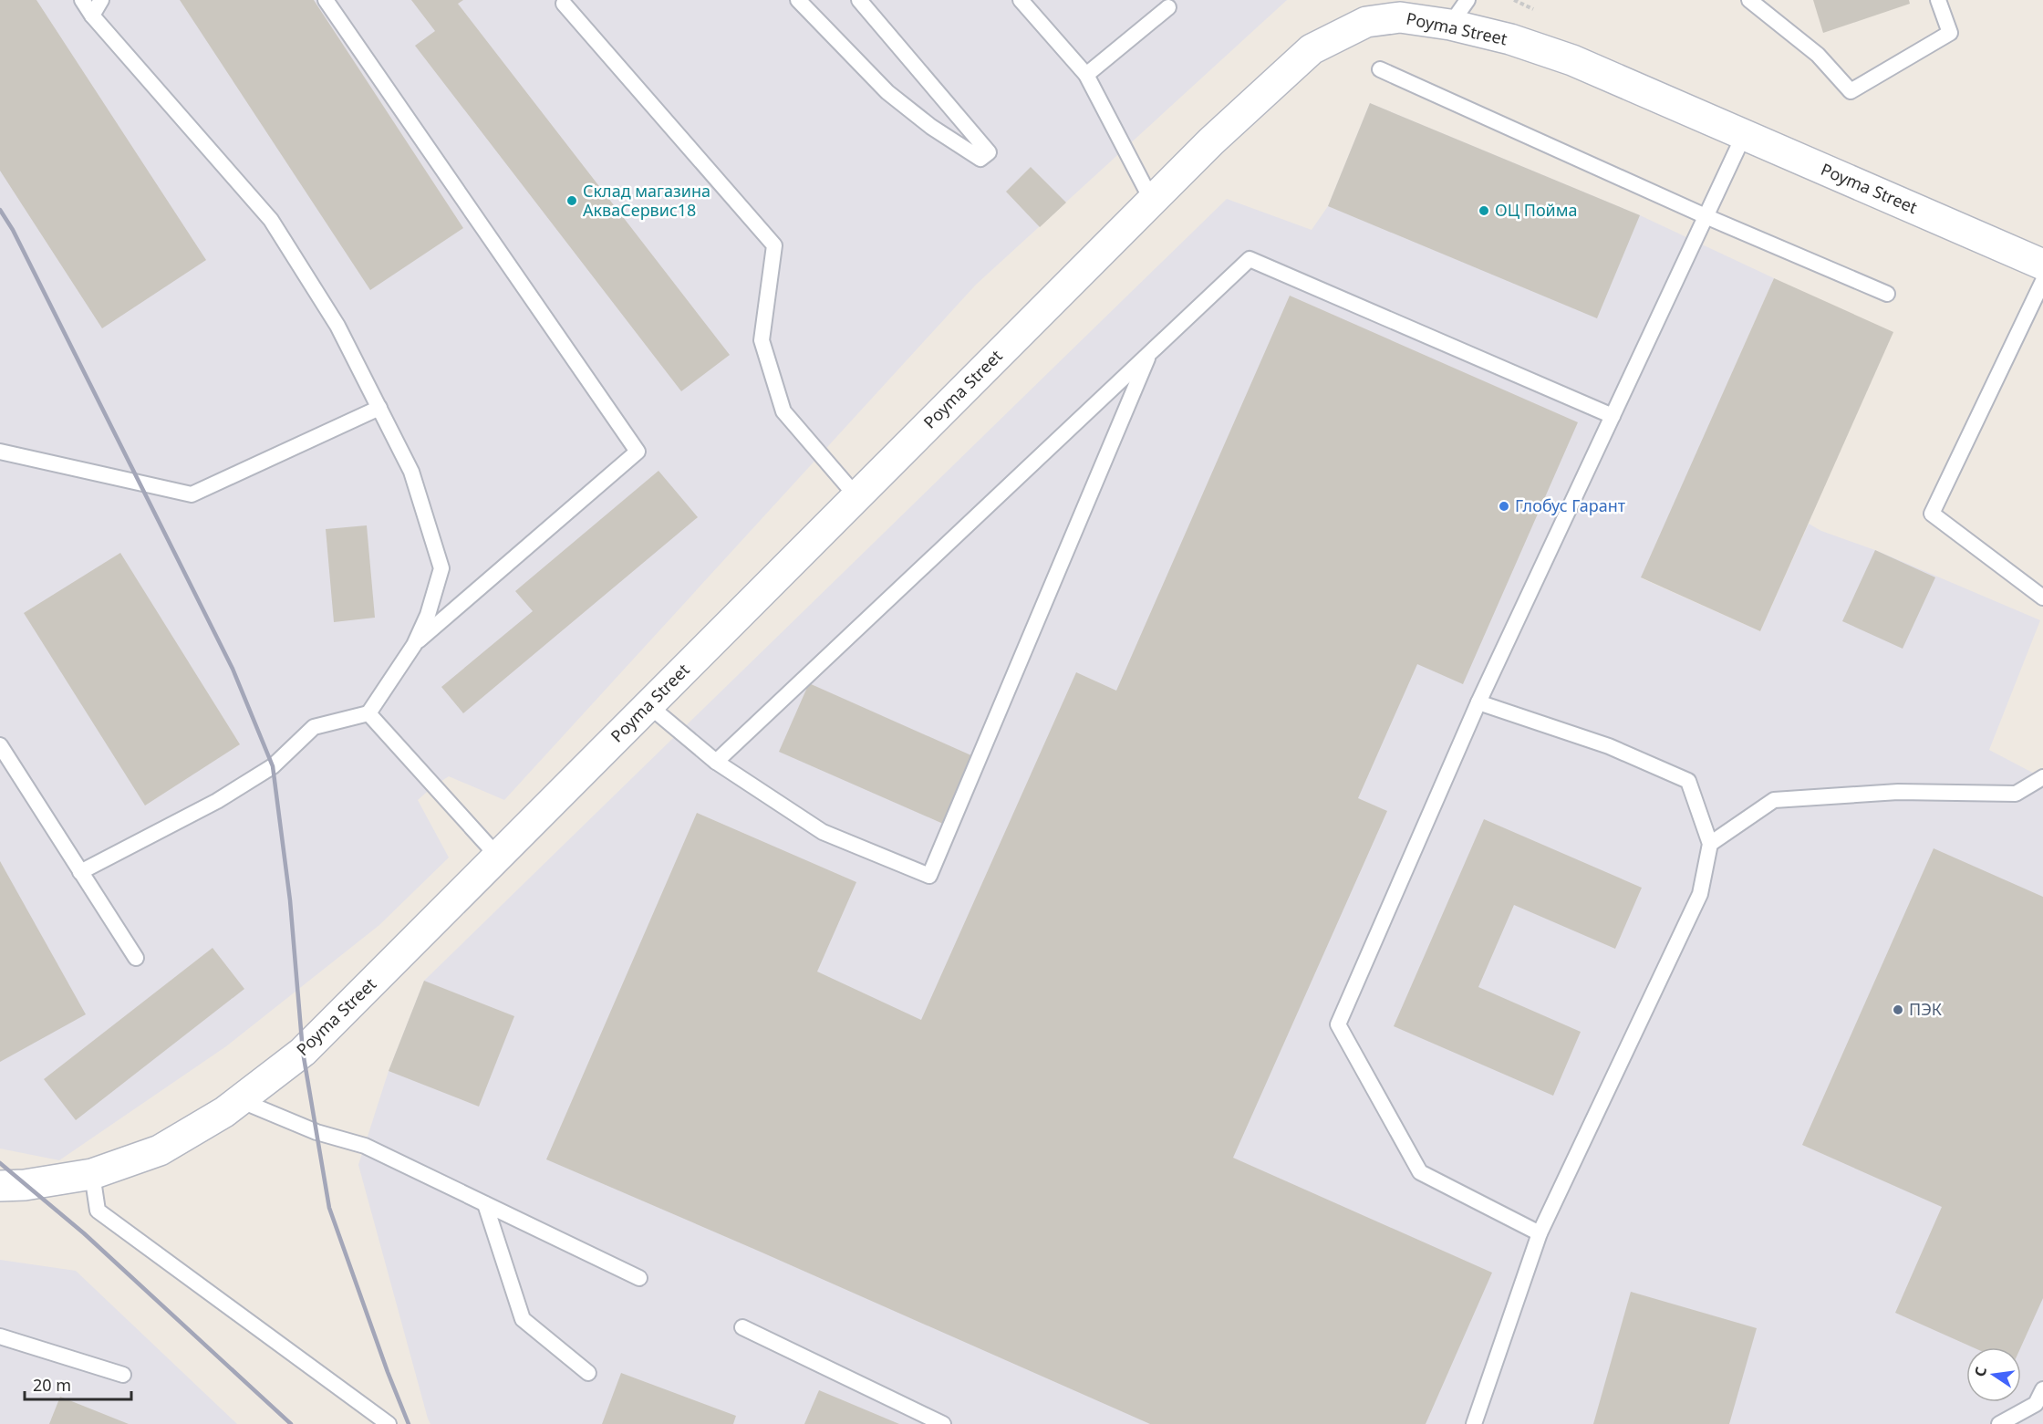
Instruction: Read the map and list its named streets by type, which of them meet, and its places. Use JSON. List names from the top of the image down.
{
  "streets": {
    "street": ["Poyma Street"]
  },
  "places": [
    "Склад магазина АкваСервис18",
    "ОЦ Пойма",
    "Глобус Гарант",
    "ПЭК"
  ],
  "scale_bar": "20 m",
  "north": "left"
}
